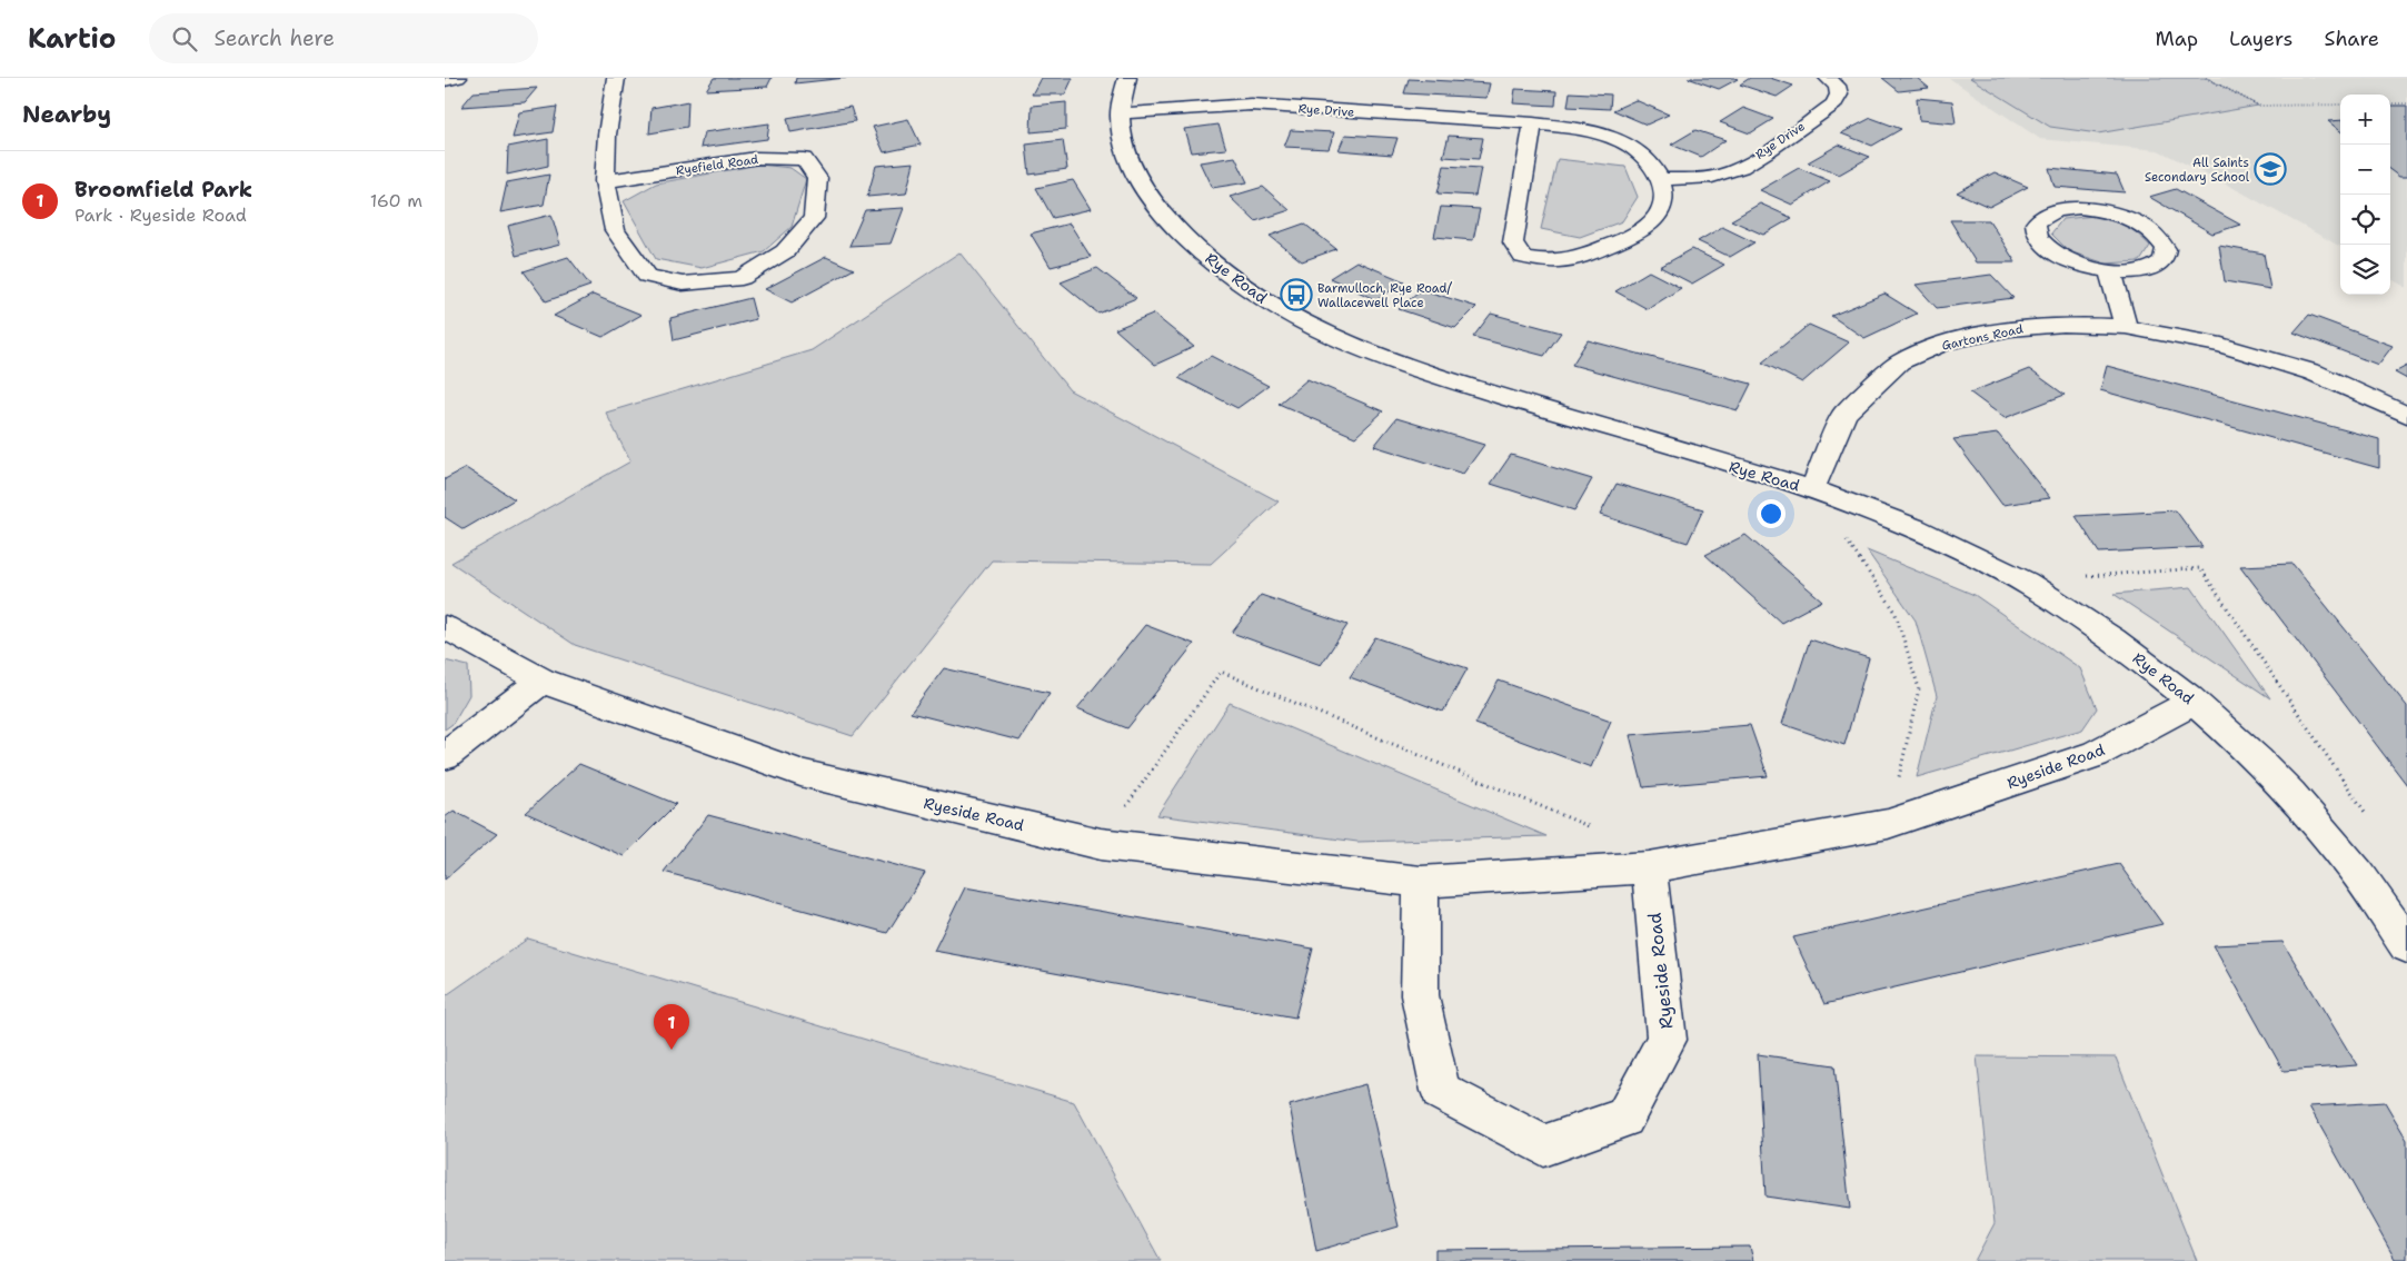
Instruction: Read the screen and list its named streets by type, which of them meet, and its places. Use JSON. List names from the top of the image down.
{
  "streets": {
    "street": [
      "Rye Drive",
      "Ryefield Road",
      "Rye Road",
      "Gartons Road",
      "Ryeside Road"
    ]
  },
  "crossings": [
    ["Rye Drive", "Rye Road"],
    ["Rye Road", "Gartons Road"],
    ["Rye Road", "Ryeside Road"]
  ],
  "places": {
    "school or university": ["All Saints Secondary School"],
    "bus stop": ["Barmulloch, Rye Road/ Wallacewell Place"]
  },
  "page": {
    "header": "Kartio",
    "search": "Search here",
    "nav": ["Map", "Layers", "Share"],
    "heading": "Nearby",
    "map_buttons": ["+", "−"],
    "list": [
      {
        "mark": "1",
        "name": "Broomfield Park",
        "note": "Park · Ryeside Road",
        "value": "160 m"
      }
    ],
    "pins": "1"
  }
}
